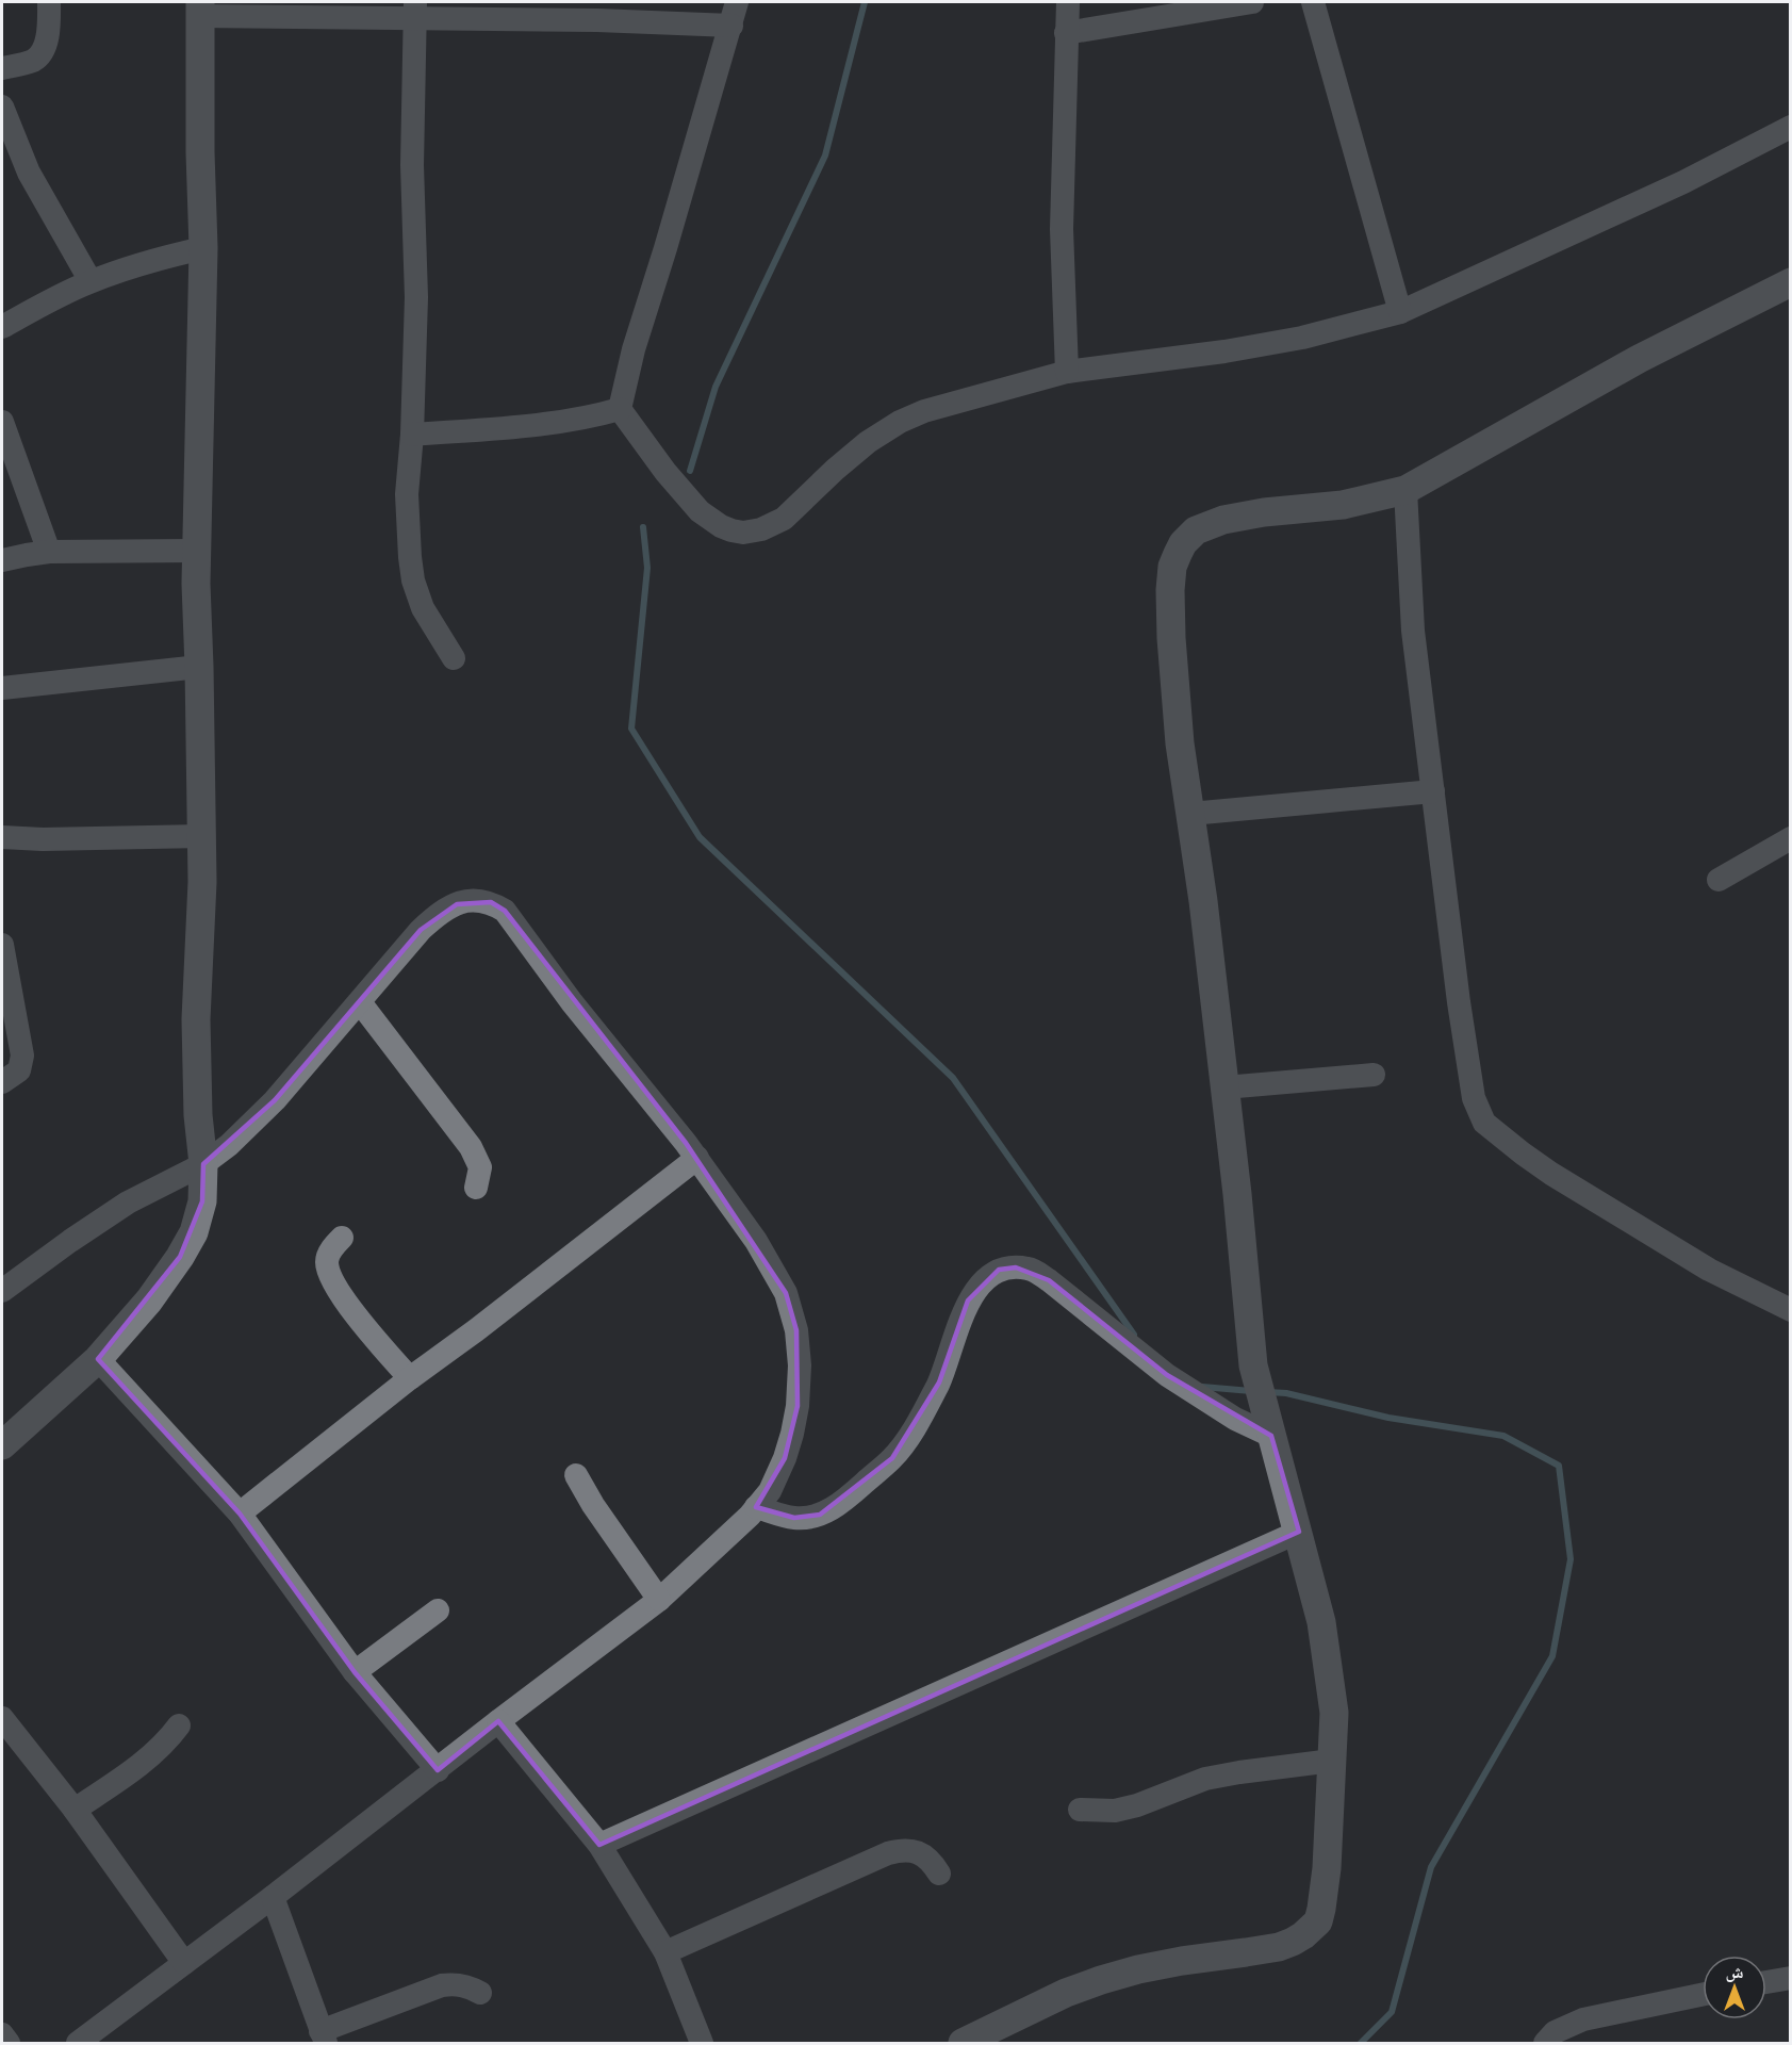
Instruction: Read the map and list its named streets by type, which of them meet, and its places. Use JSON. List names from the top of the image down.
{
  "north": "top"
}
